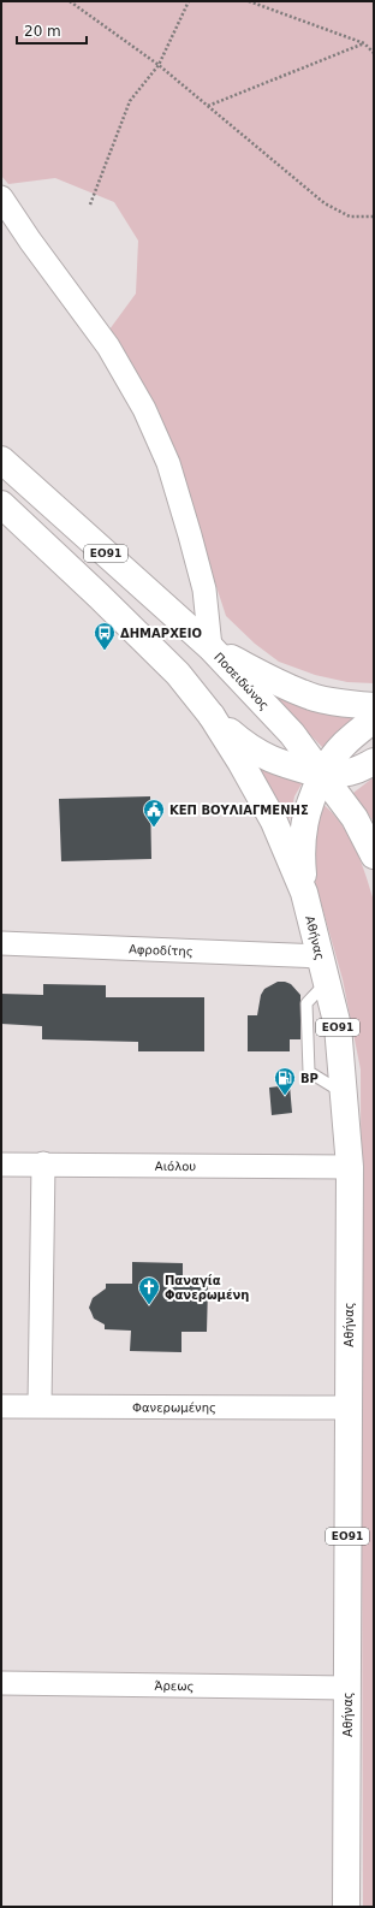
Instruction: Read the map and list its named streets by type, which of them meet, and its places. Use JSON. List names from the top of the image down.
{
  "streets": {
    "main road": ["ΕΟ91", "Ποσειδώνος", "Αθήνας"],
    "street": [
      "Αφροδίτης",
      "Αιόλου",
      "Φανερωμένης",
      "Άρεως"
    ]
  },
  "crossings": [
    ["ΕΟ91", "Ποσειδώνος"],
    ["ΕΟ91", "Αθήνας"],
    ["Αθήνας", "Αφροδίτης"],
    ["Αθήνας", "Αιόλου"],
    ["Αθήνας", "Φανερωμένης"],
    ["Αθήνας", "Άρεως"]
  ],
  "places": {
    "bus stop": ["ΔΗΜΑΡΧΕΙΟ"],
    "public building": ["ΚΕΠ ΒΟΥΛΙΑΓΜΕΝΗΣ"],
    "fuel station": ["BP"],
    "church": ["Παναγία Φανερωμένη"]
  },
  "scale_bar": "20 m"
}
